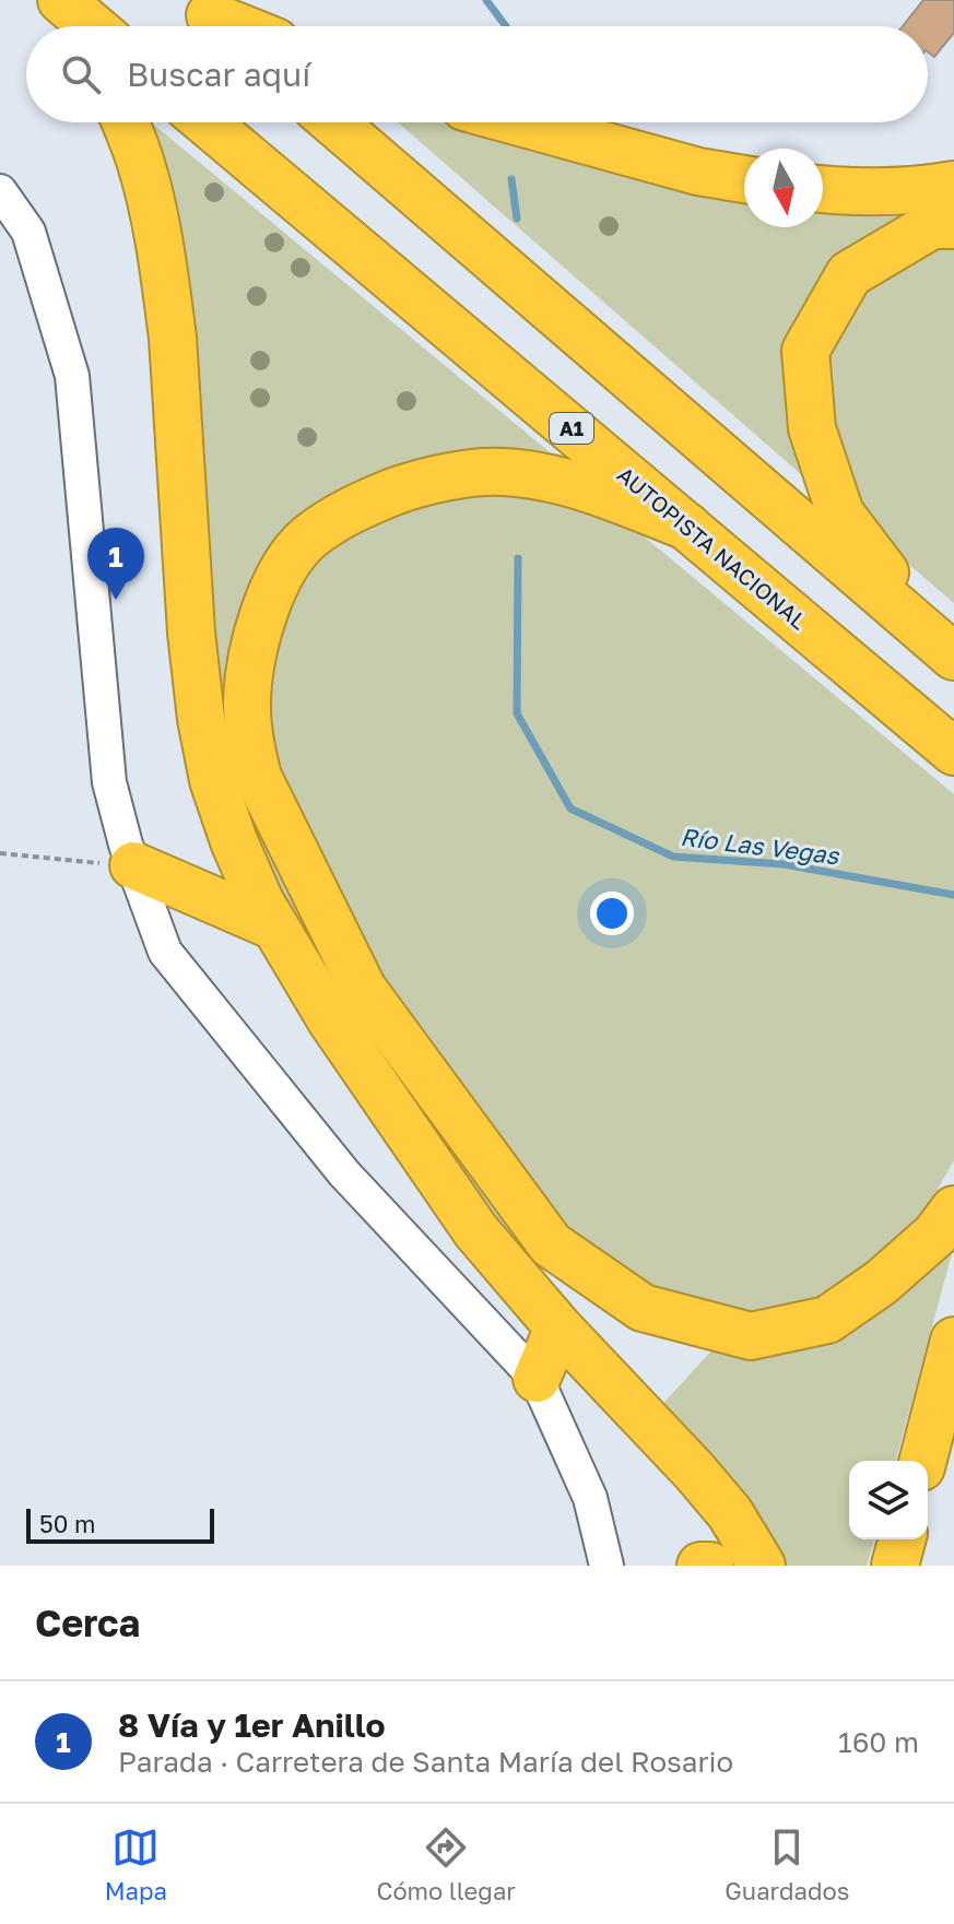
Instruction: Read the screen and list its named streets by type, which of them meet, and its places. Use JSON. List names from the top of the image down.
{
  "streets": {
    "highway": ["A1", "AUTOPISTA NACIONAL"]
  },
  "water": ["Río Las Vegas"],
  "scale_bar": "50 m",
  "north": "bottom",
  "page": {
    "search": "Buscar aquí",
    "pins": "1",
    "scale": "50 m",
    "heading": "Cerca",
    "list": [
      {
        "mark": "1",
        "name": "8 Vía y 1er Anillo",
        "note": "Parada · Carretera de Santa María del Rosario",
        "value": "160 m"
      }
    ],
    "nav": ["Mapa", "Cómo llegar", "Guardados"]
  }
}
